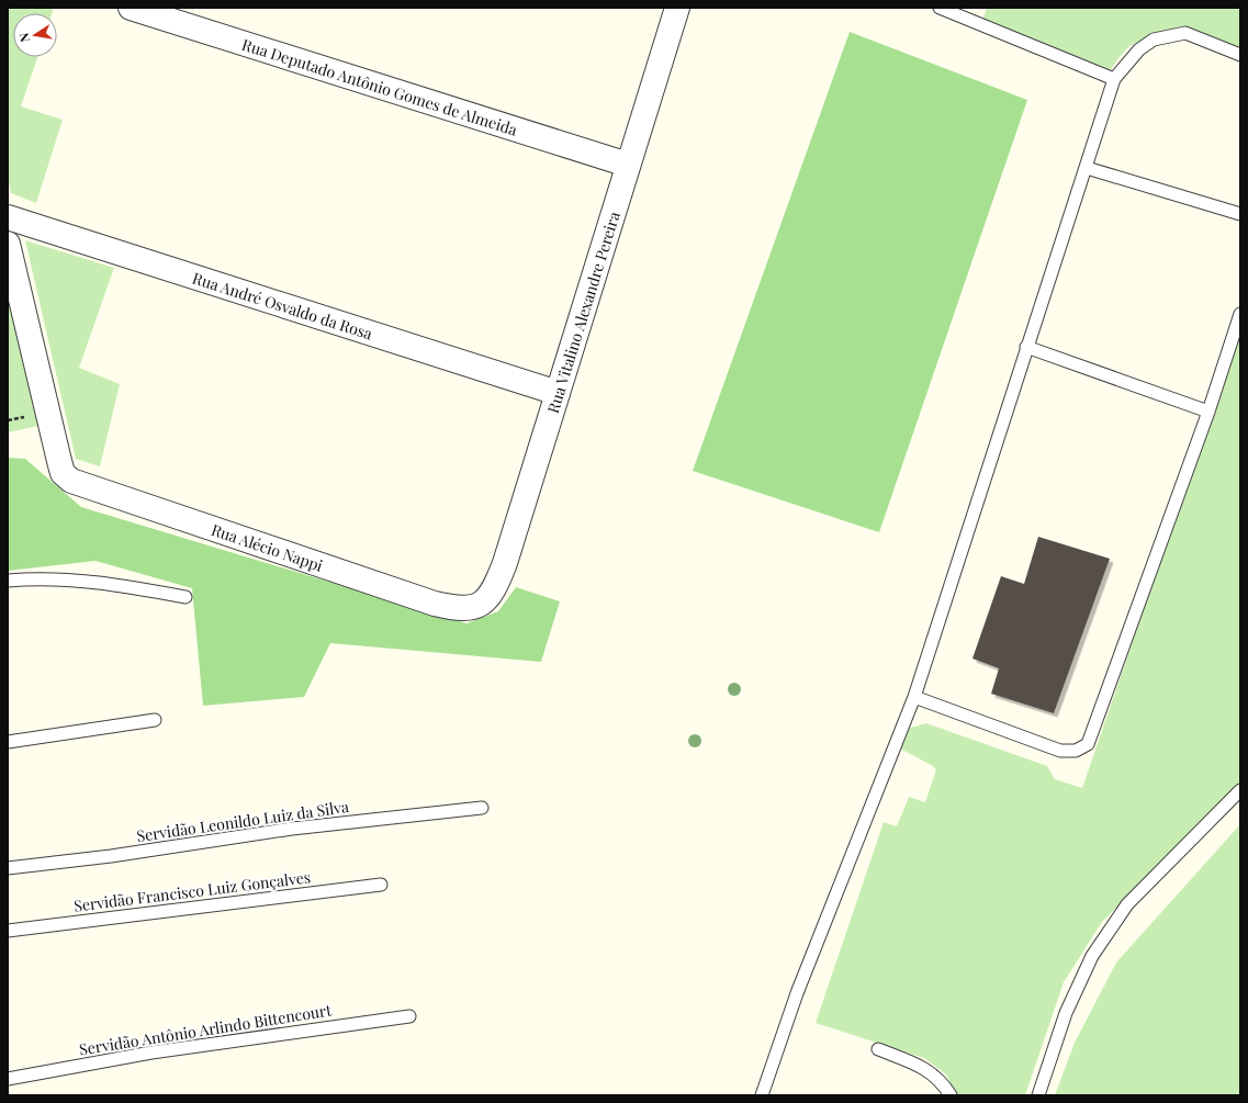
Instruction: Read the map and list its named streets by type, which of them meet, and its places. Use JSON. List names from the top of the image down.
{
  "streets": {
    "street": [
      "Rua Deputado Antônio Gomes de Almeida",
      "Rua André Osvaldo da Rosa",
      "Rua Vitalino Alexandre Pereira",
      "Rua Alécio Nappi"
    ],
    "lane": ["Servidão Leonildo Luiz da Silva", "Servidão Francisco Luiz Gonçalves", "Servidão Antônio Arlindo Bittencourt"]
  },
  "crossings": [
    ["Rua Deputado Antônio Gomes de Almeida", "Rua Vitalino Alexandre Pereira"],
    ["Rua André Osvaldo da Rosa", "Rua Vitalino Alexandre Pereira"],
    ["Rua Vitalino Alexandre Pereira", "Rua Alécio Nappi"]
  ],
  "north": "left"
}
